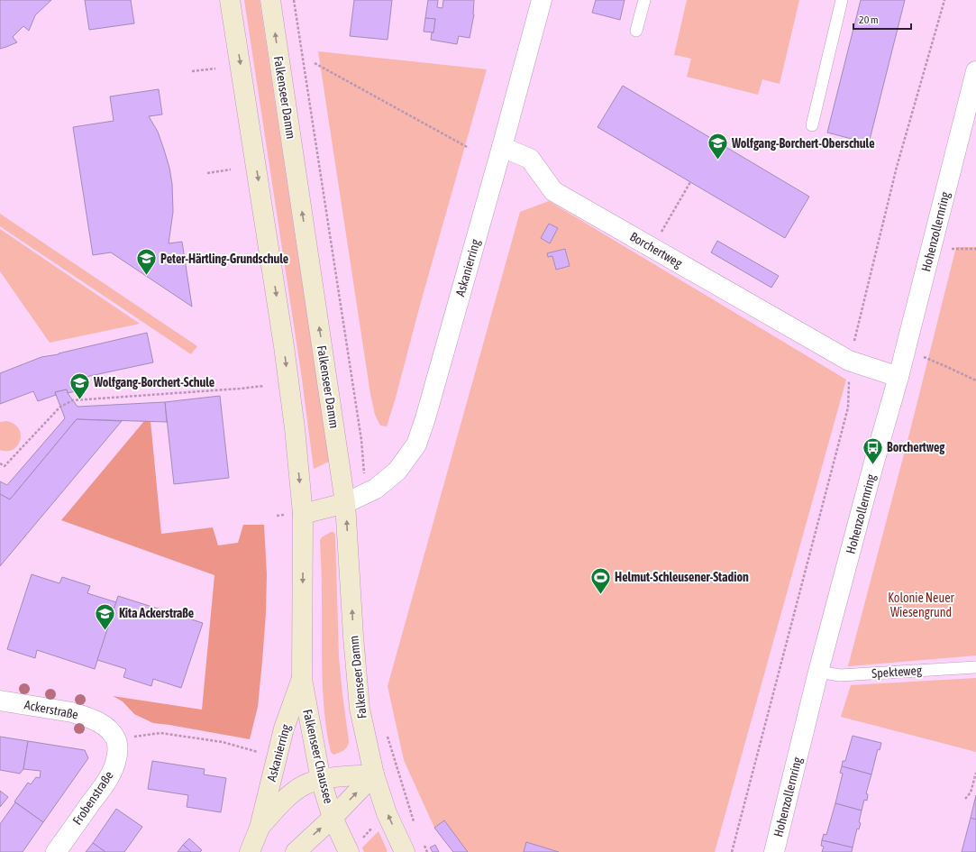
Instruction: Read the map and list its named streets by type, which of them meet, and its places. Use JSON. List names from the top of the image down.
{
  "streets": {
    "main road": ["Falkenseer Damm", "Askanierring", "Falkenseer Chaussee"],
    "street": [
      "Hohenzollernring",
      "Borchertweg",
      "Ackerstraße",
      "Frobenstraße"
    ],
    "lane": ["Spekteweg"]
  },
  "crossings": [
    ["Falkenseer Damm", "Askanierring"],
    ["Hohenzollernring", "Borchertweg"],
    ["Hohenzollernring", "Spekteweg"],
    ["Borchertweg", "Askanierring"],
    ["Askanierring", "Falkenseer Chaussee"],
    ["Ackerstraße", "Frobenstraße"]
  ],
  "parks": ["Kolonie Neuer Wiesengrund"],
  "places": {
    "school or university": [
      "Wolfgang-Borchert-Oberschule",
      "Peter-Härtling-Grundschule",
      "Wolfgang-Borchert-Schule",
      "Kita Ackerstraße"
    ],
    "bus stop": ["Borchertweg"],
    "sports": ["Helmut-Schleusener-Stadion"]
  },
  "scale_bar": "20 m"
}
